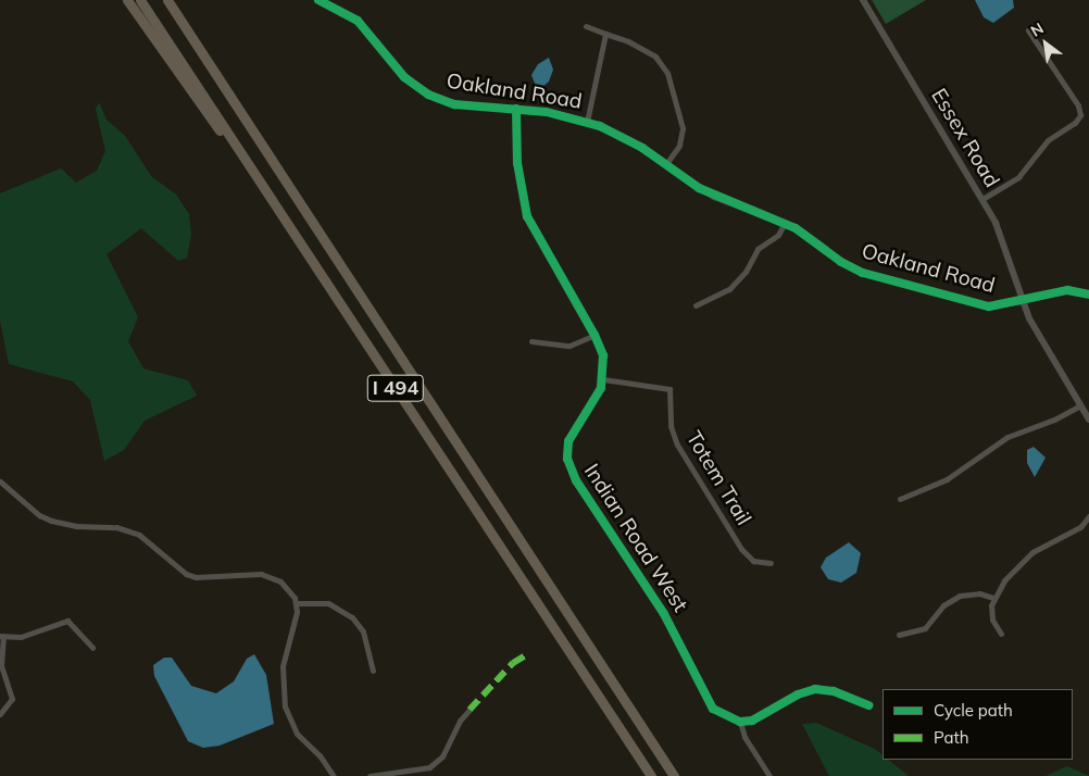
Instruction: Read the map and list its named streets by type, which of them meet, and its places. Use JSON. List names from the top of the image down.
{
  "streets": {
    "highway": ["I 494"],
    "street": [
      "Oakland Road",
      "Essex Road",
      "Totem Trail",
      "Indian Road West"
    ]
  },
  "crossings": [
    ["Oakland Road", "Essex Road"],
    ["Totem Trail", "Indian Road West"]
  ],
  "legend": ["Cycle path", "Path"],
  "north": "top left"
}
